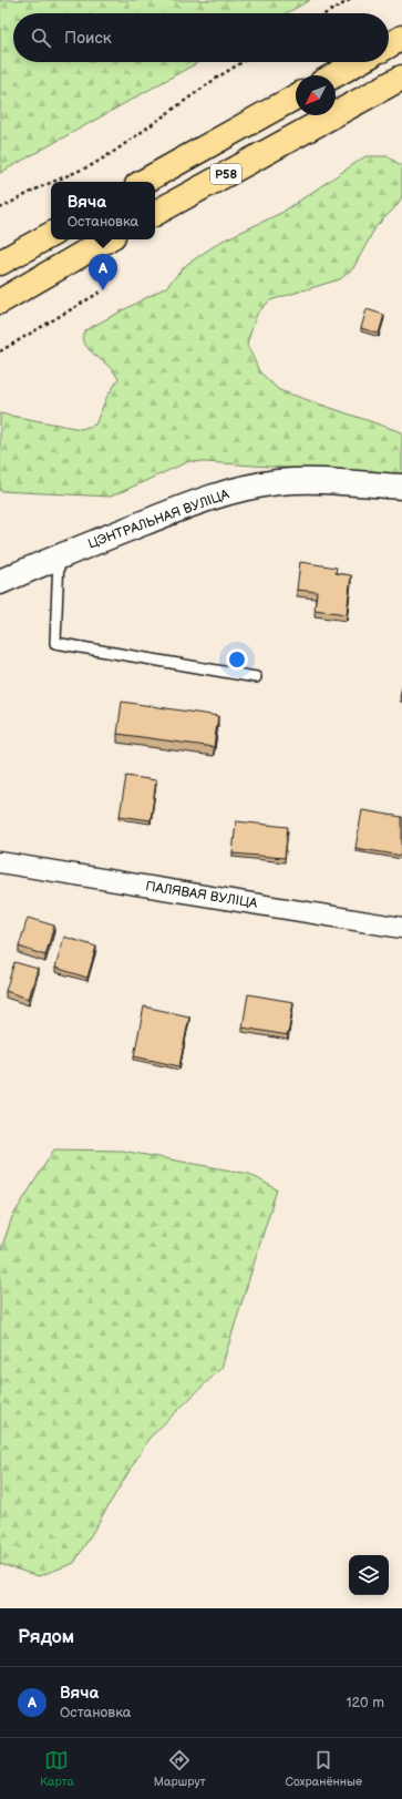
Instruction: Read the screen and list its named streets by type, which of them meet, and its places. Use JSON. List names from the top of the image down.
{
  "streets": {
    "main road": ["Р58"],
    "street": ["ЦЭНТРАЛЬНАЯ ВУЛІЦА", "ПАЛЯВАЯ ВУЛІЦА"]
  },
  "north": "bottom left",
  "page": {
    "search": "Поиск",
    "popup": ["Вяча", "Остановка"],
    "pins": "A",
    "heading": "Рядом",
    "list": [
      {
        "mark": "A",
        "name": "Вяча",
        "note": "Остановка",
        "value": "120 m"
      }
    ],
    "nav": ["Карта", "Маршрут", "Сохранённые"]
  }
}
